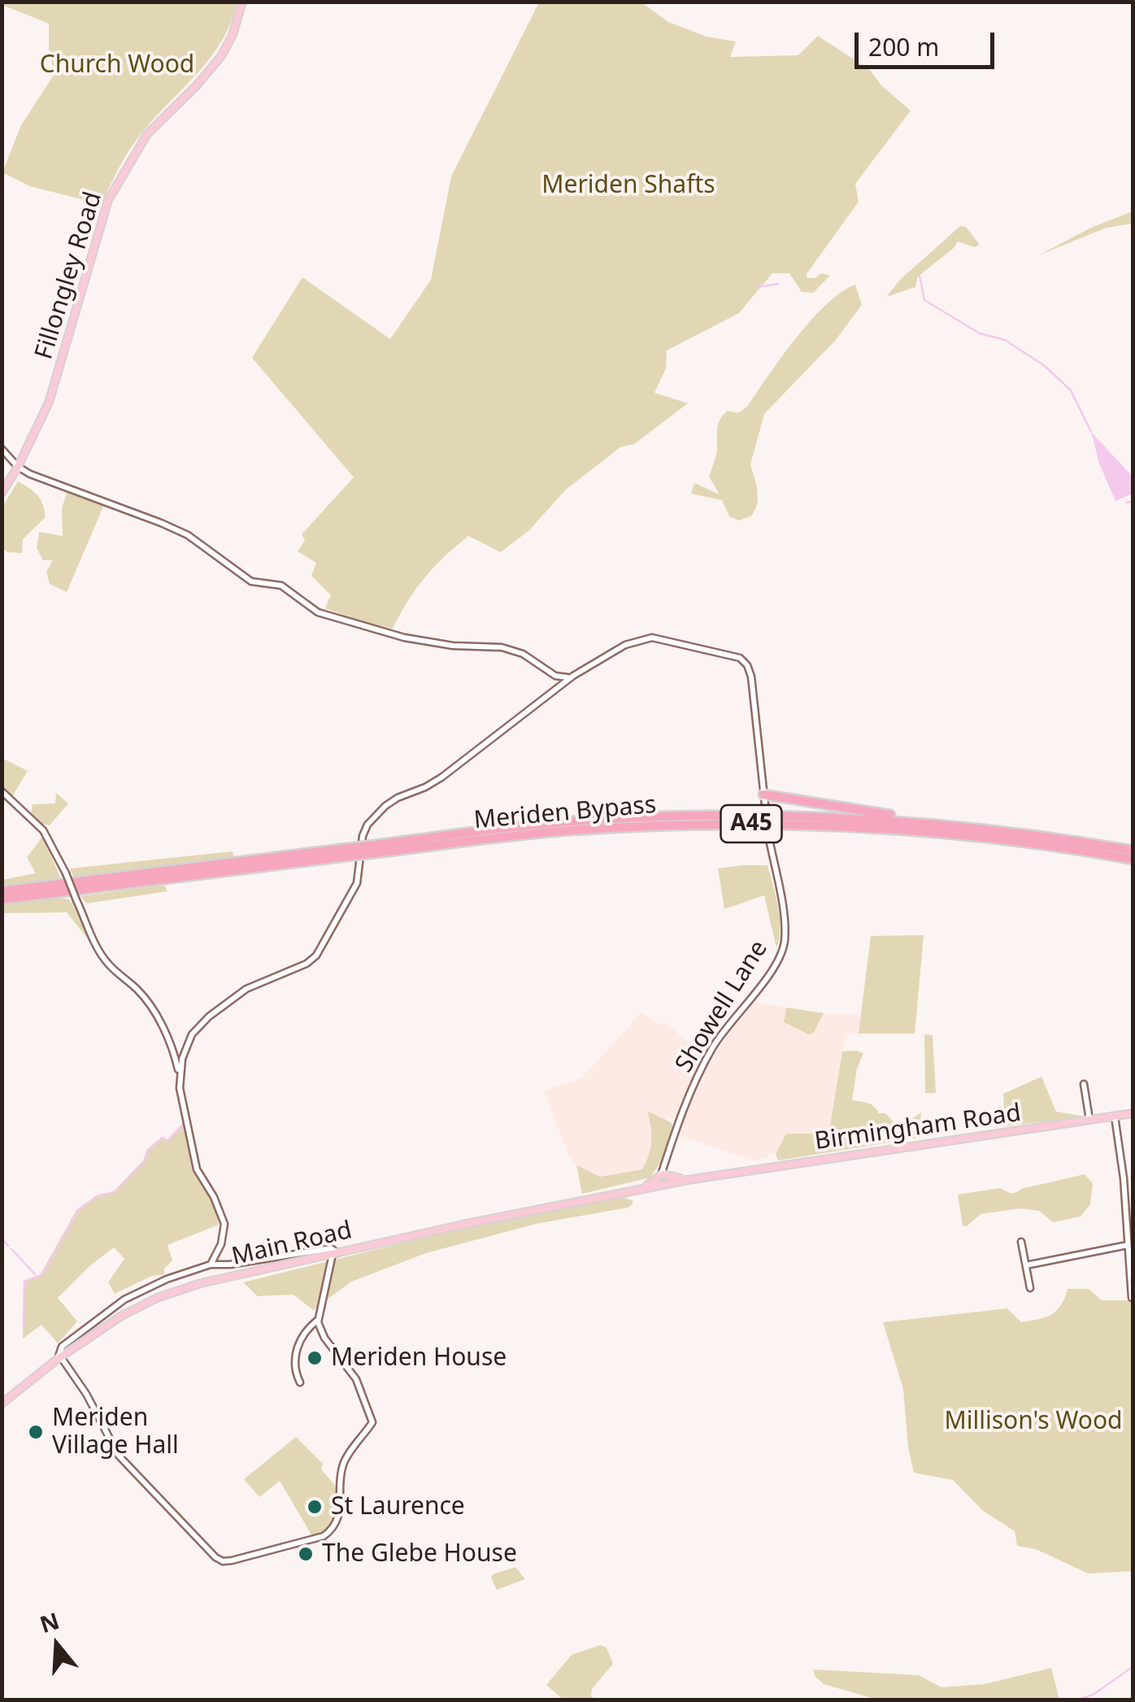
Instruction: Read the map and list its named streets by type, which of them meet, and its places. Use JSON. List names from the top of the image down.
{
  "streets": {
    "highway": ["Meriden Bypass", "A45"],
    "main road": ["Fillongley Road", "Birmingham Road", "Main Road"],
    "street": ["Showell Lane"]
  },
  "crossings": [
    ["Showell Lane", "Birmingham Road"],
    ["Showell Lane", "Main Road"],
    ["Birmingham Road", "Main Road"]
  ],
  "parks": ["Church Wood", "Meriden Shafts", "Millison's Wood"],
  "places": [
    "Meriden House",
    "Meriden Village Hall",
    "St Laurence",
    "The Glebe House"
  ],
  "scale_bar": "200 m",
  "north": "top"
}
